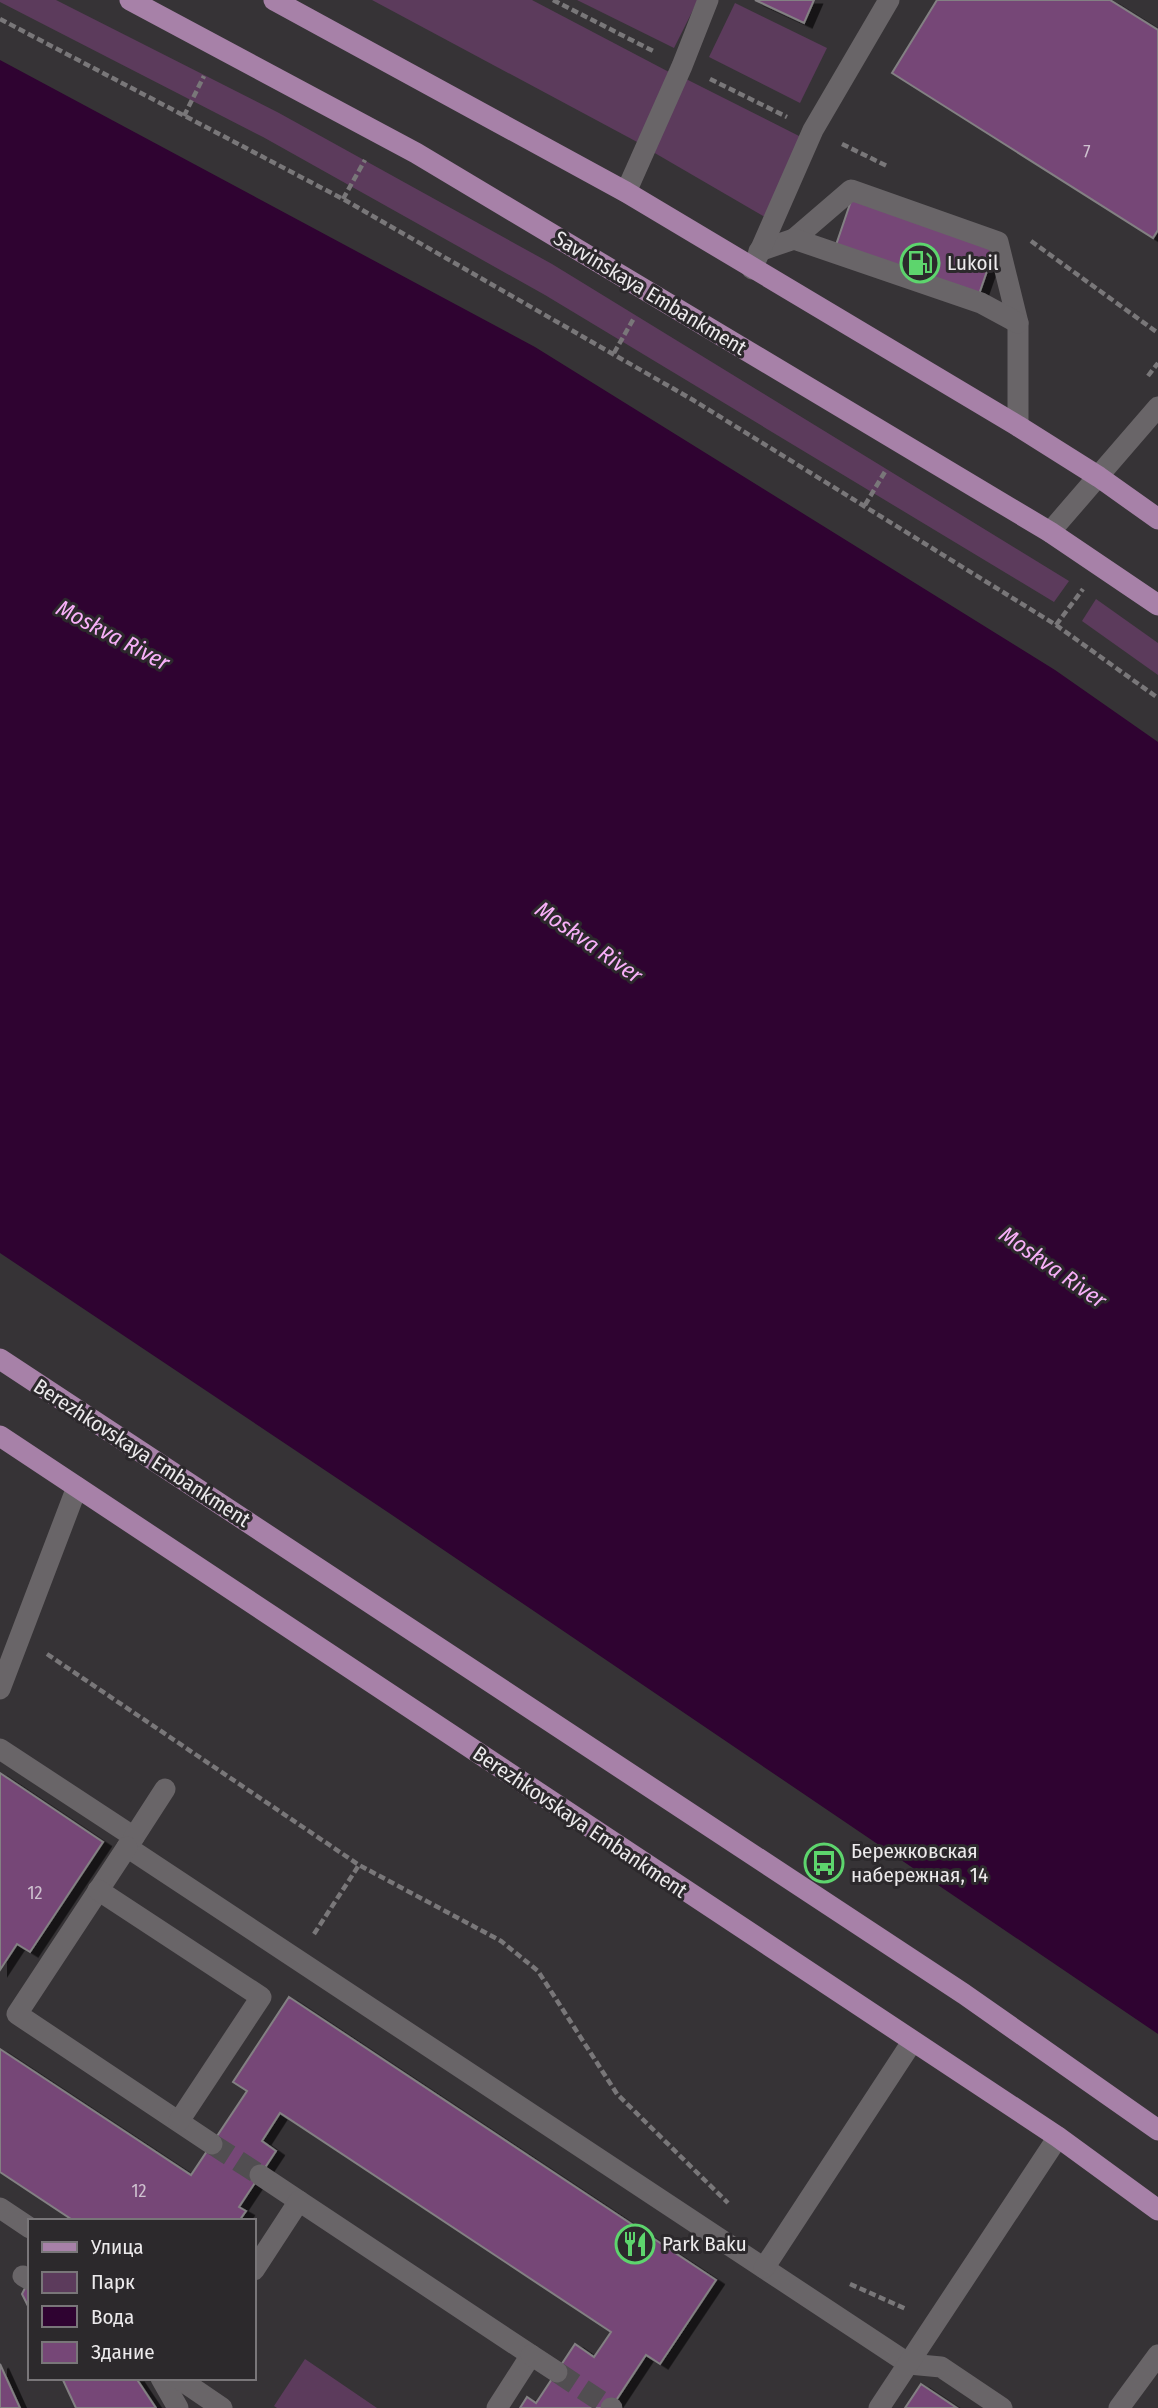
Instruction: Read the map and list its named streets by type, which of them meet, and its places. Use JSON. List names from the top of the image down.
{
  "streets": {
    "main road": ["Savvinskaya Embankment", "Berezhkovskaya Embankment"]
  },
  "water": ["Moskva River"],
  "places": {
    "fuel station": ["Lukoil"],
    "bus stop": ["Бережковская набережная, 14"],
    "restaurant": ["Park Baku"]
  },
  "house_numbers": ["7", "12", "12"],
  "legend": [
    "Улица",
    "Парк",
    "Вода",
    "Здание"
  ]
}
